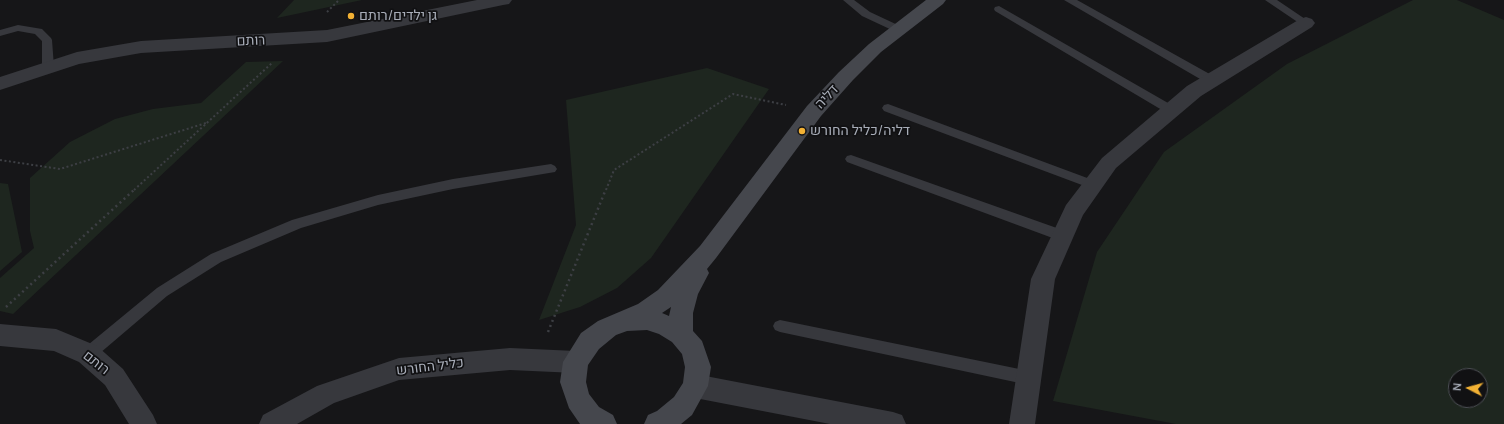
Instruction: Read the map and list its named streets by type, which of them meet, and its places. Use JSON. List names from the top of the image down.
{
  "streets": {
    "street": ["רותם", "דליה", "כליל החורש"]
  },
  "places": ["גן ילדים/רותם", "דליה/כליל החורש"],
  "north": "left"
}
